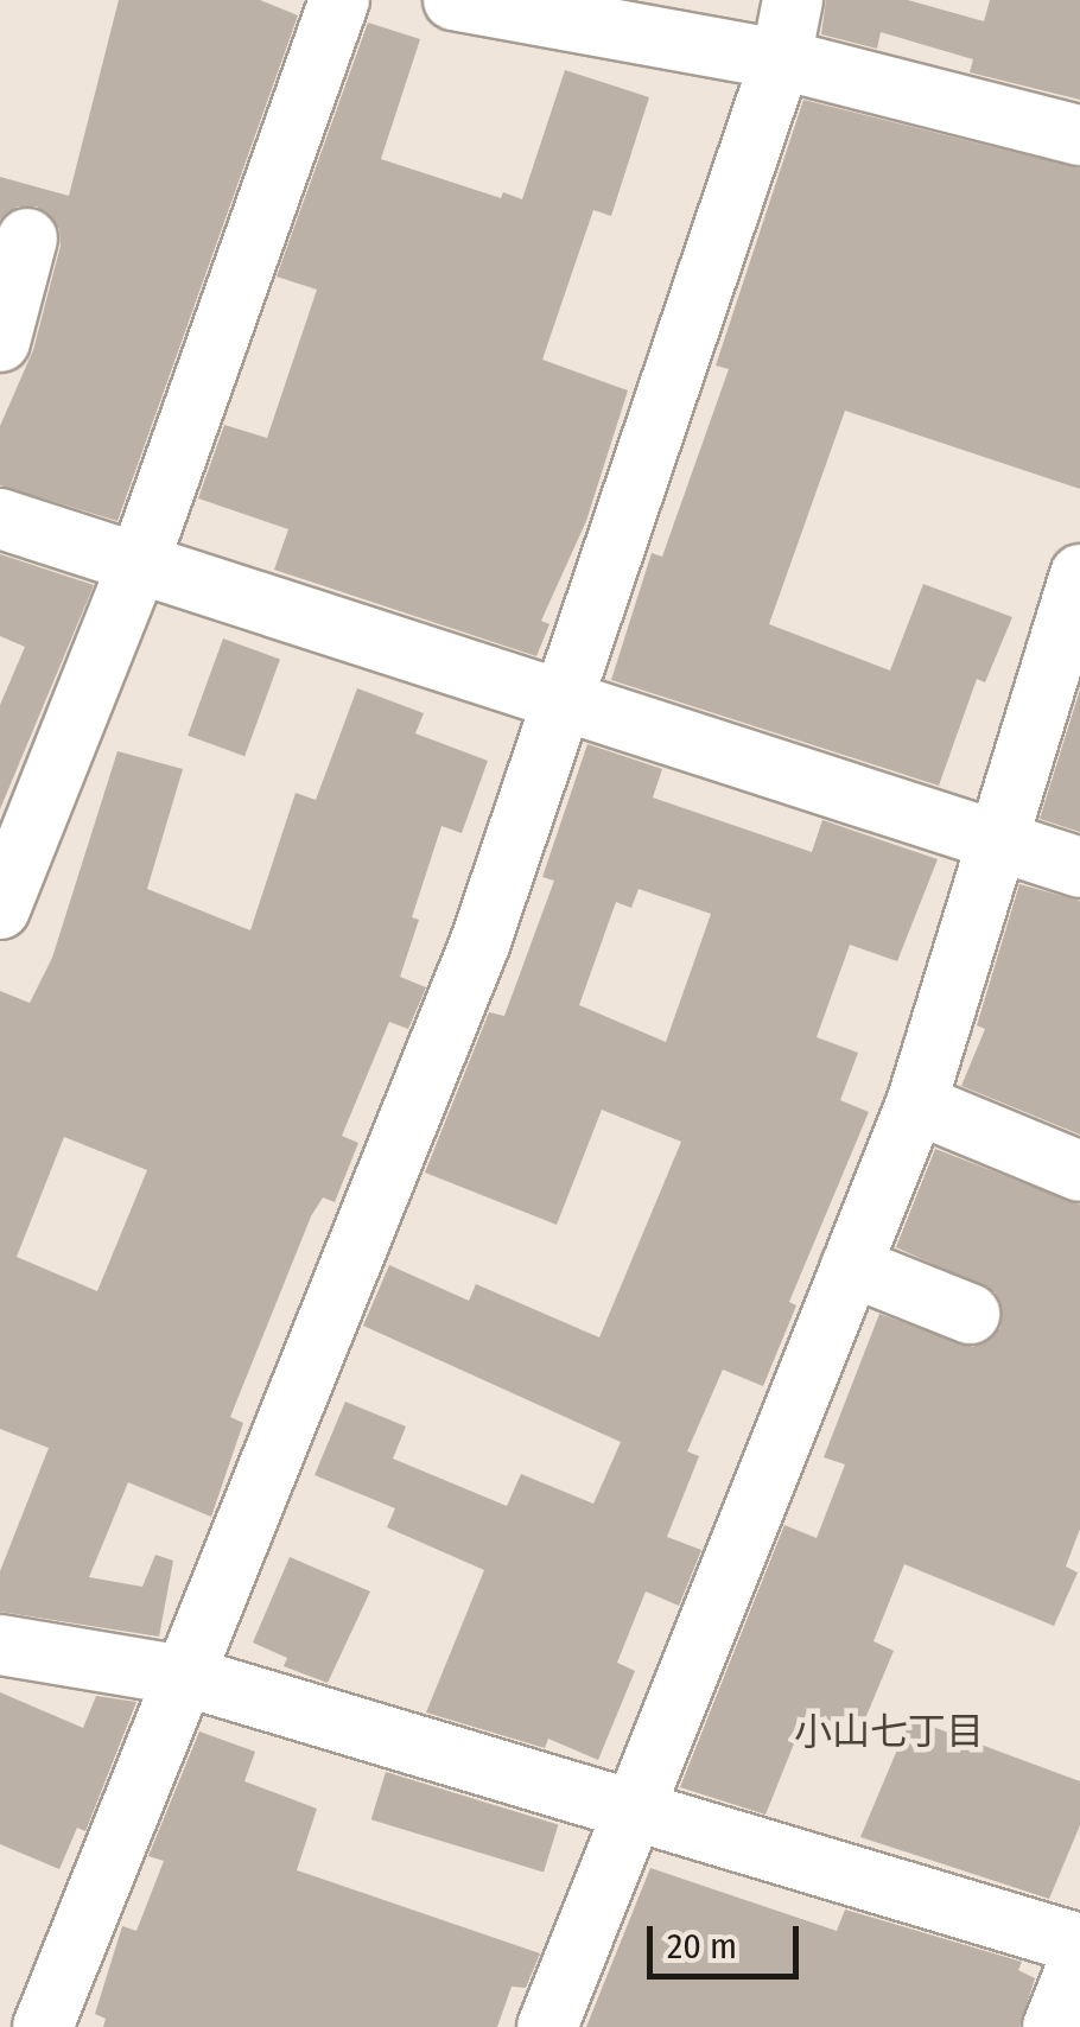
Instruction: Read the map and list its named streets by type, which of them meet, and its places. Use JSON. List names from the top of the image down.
{
  "districts": ["小山七丁目"],
  "scale_bar": "20 m"
}
